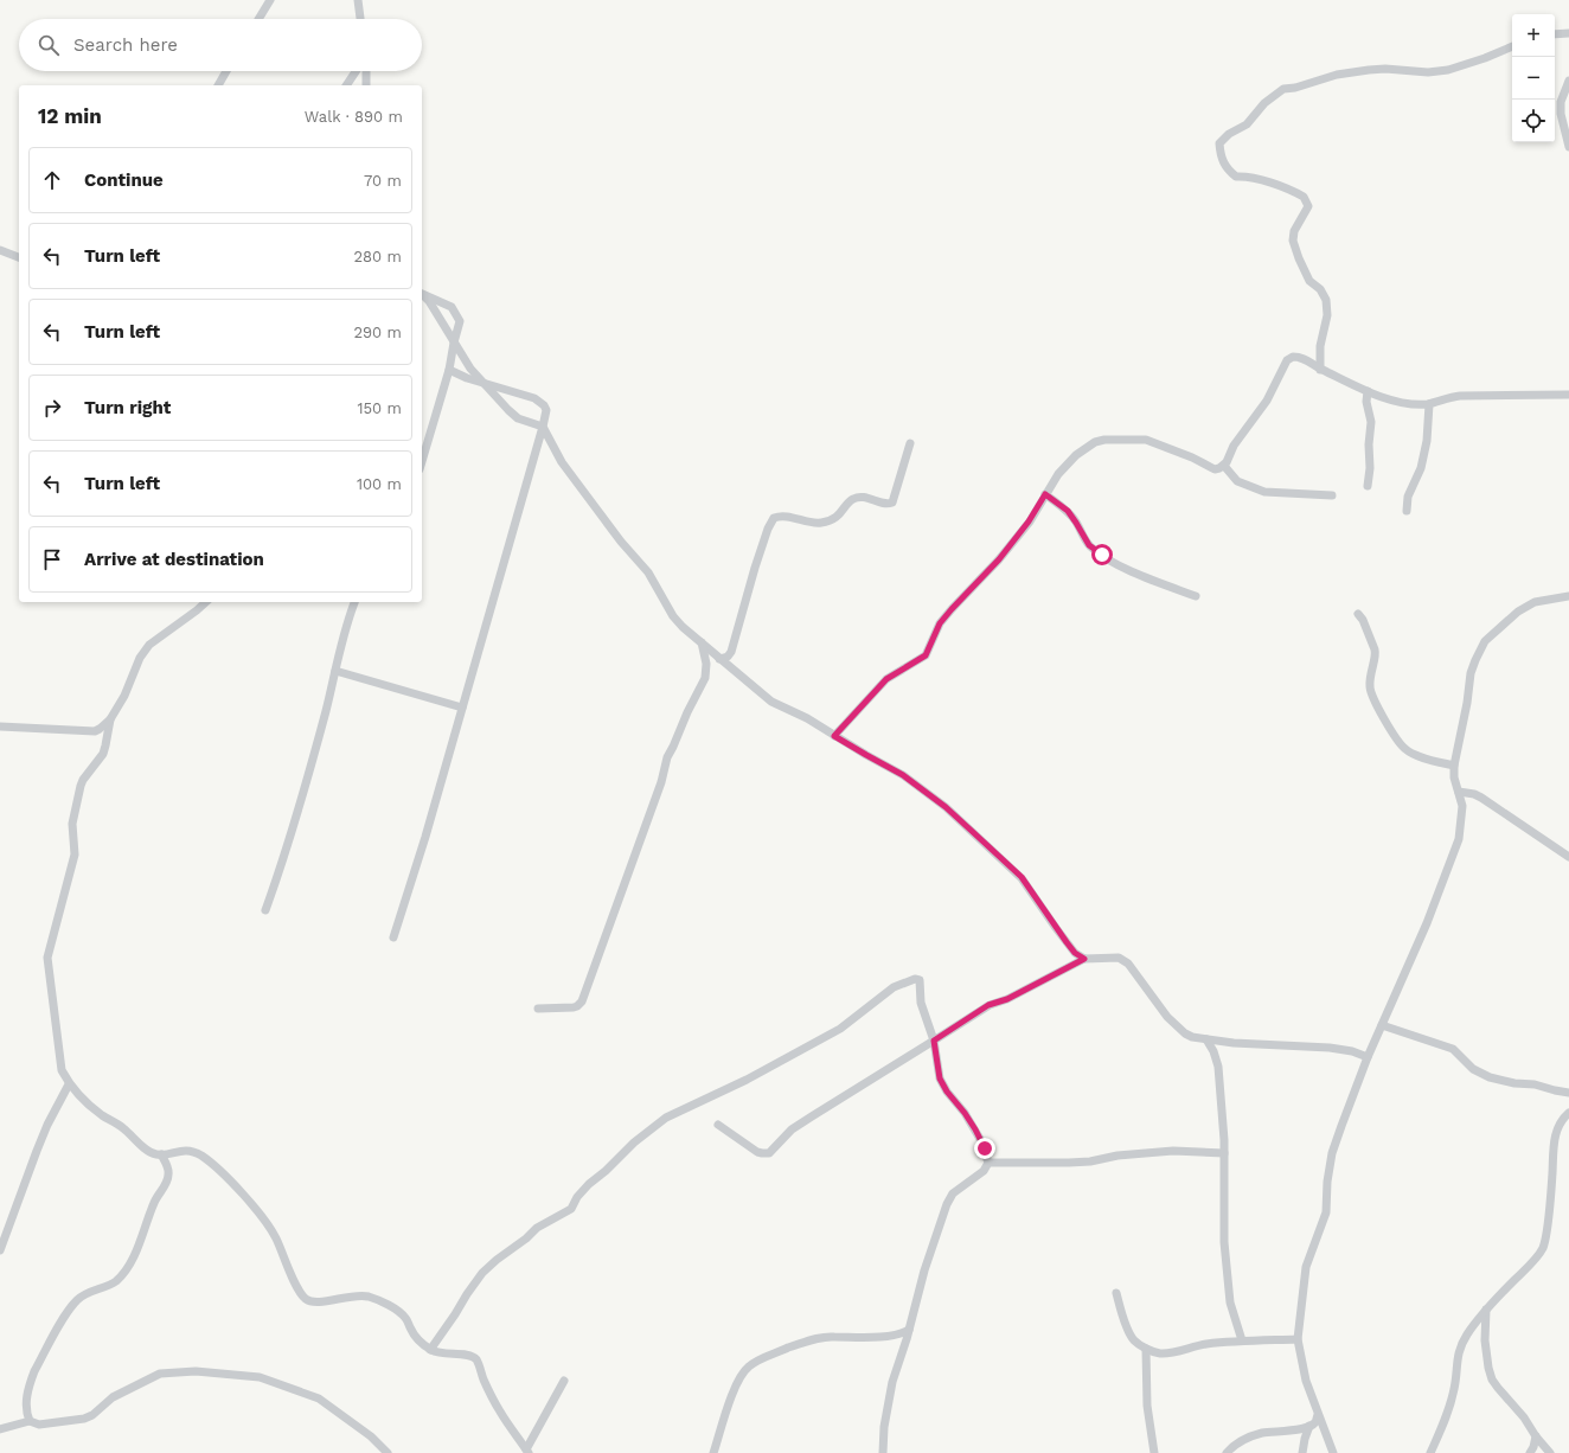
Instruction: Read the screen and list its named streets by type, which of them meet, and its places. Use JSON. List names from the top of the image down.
{
  "page": {
    "map_buttons": ["+", "−"],
    "search": "Search here",
    "heading": ["12 min", "Walk · 890 m"],
    "list": [
      ["Continue", "70 m"],
      ["Turn left", "280 m"],
      ["Turn left", "290 m"],
      ["Turn right", "150 m"],
      ["Turn left", "100 m"],
      "Arrive at destination"
    ]
  }
}
